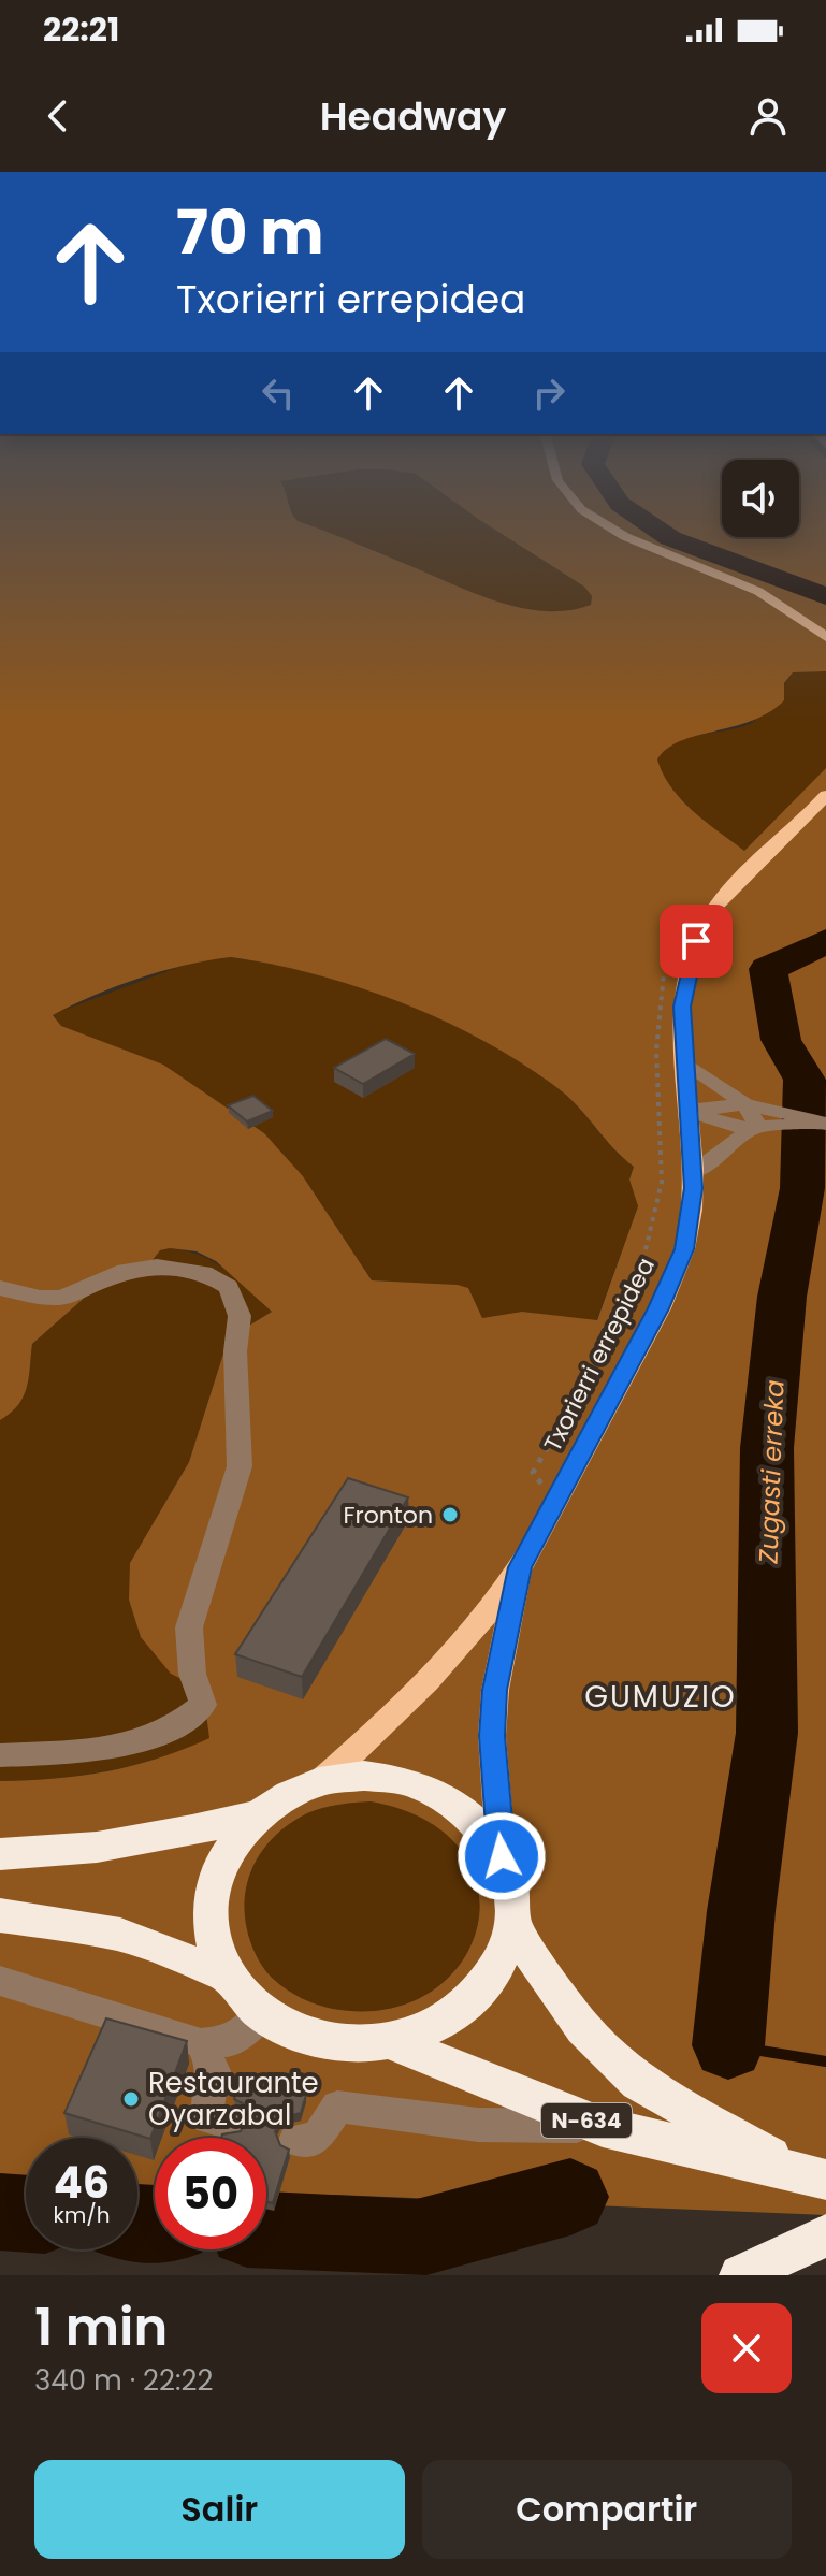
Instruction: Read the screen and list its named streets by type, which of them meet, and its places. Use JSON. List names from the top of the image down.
{
  "streets": {
    "highway": ["N-634"],
    "main road": ["Txorierri errepidea"]
  },
  "districts": ["GUMUZIO"],
  "water": ["Zugasti erreka"],
  "places": ["Fronton", "Restaurante Oyarzabal"],
  "page": {
    "status": "22:21",
    "header": "Headway",
    "turn": ["70 m", "Txorierri errepidea"],
    "speed": "46 km/h",
    "limit": "50",
    "heading": ["1 min", "340 m · 22:22"],
    "buttons": ["Salir", "Compartir"]
  }
}
